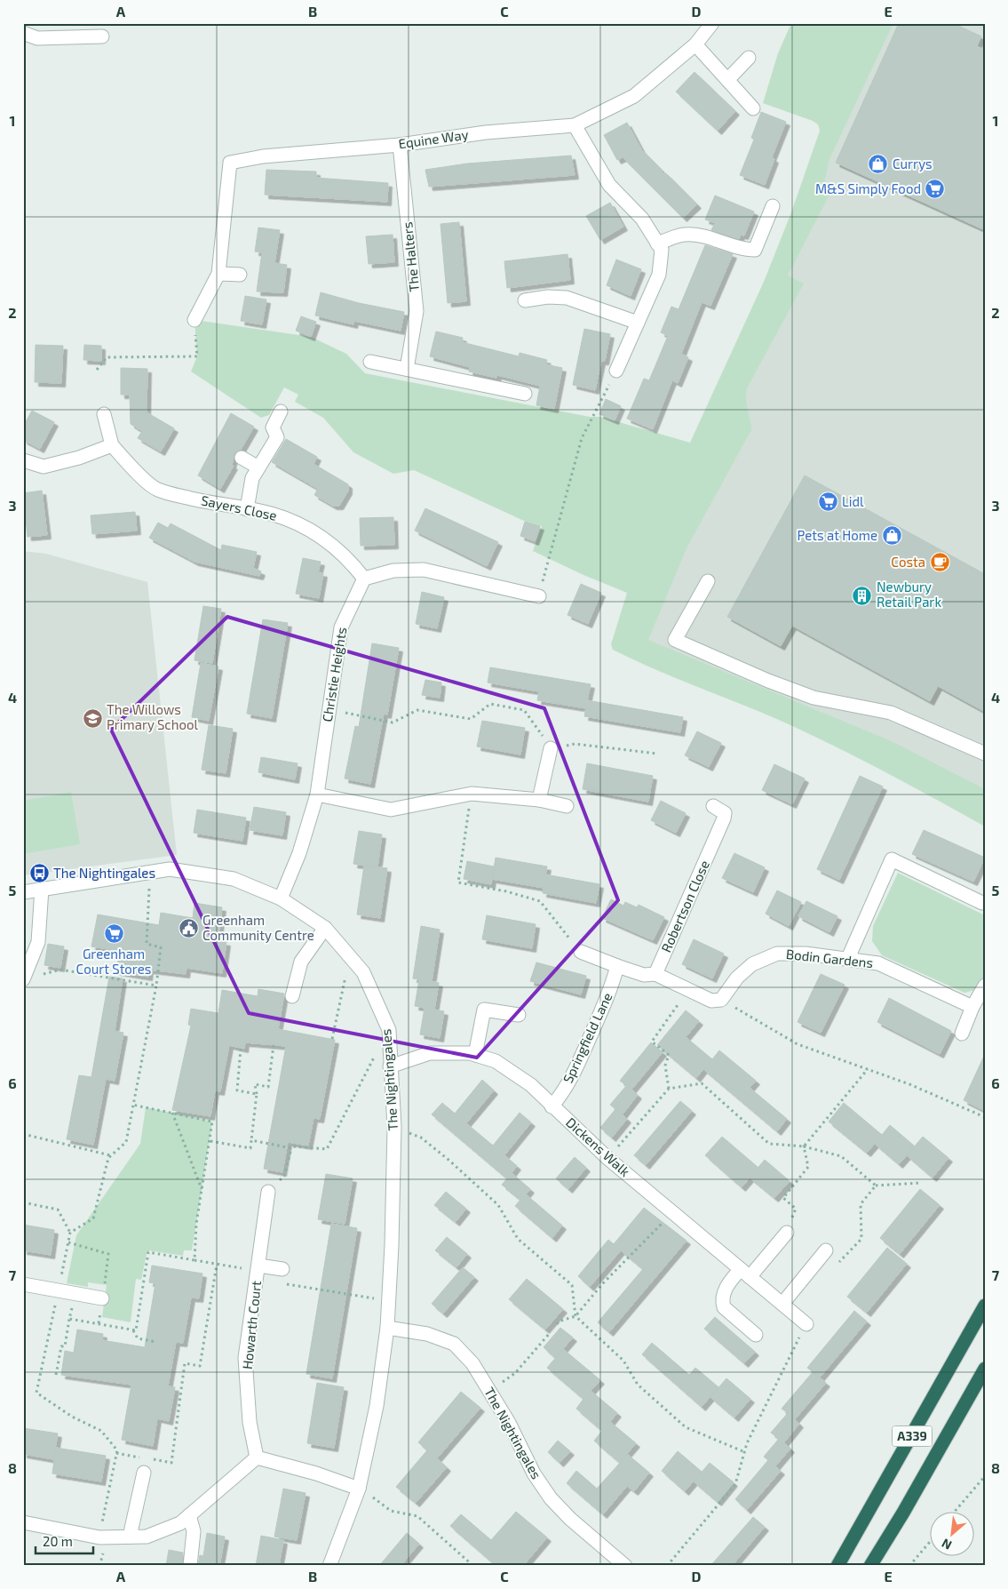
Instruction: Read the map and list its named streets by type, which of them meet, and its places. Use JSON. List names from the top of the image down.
{
  "streets": {
    "highway": ["A339"],
    "street": [
      "Equine Way",
      "The Halters",
      "Sayers Close",
      "Christie Heights",
      "Robertson Close",
      "Bodin Gardens",
      "Springfield Lane",
      "The Nightingales",
      "Dickens Walk",
      "Howarth Court"
    ]
  },
  "crossings": [
    ["Equine Way", "The Halters"],
    ["Sayers Close", "Christie Heights"],
    ["Christie Heights", "The Nightingales"],
    ["Springfield Lane", "Dickens Walk"],
    ["The Nightingales", "Dickens Walk"]
  ],
  "places": {
    "shop": ["Currys", "Pets at Home"],
    "supermarket": ["M&S Simply Food", "Lidl", "Greenham Court Stores"],
    "cafe": ["Costa"],
    "building": ["Newbury Retail Park"],
    "school or university": ["The Willows Primary School"],
    "bus stop": ["The Nightingales"],
    "public building": ["Greenham Community Centre"]
  },
  "scale_bar": "20 m",
  "north": "bottom left",
  "grid": {
    "columns": [
      "A",
      "B",
      "C",
      "D",
      "E"
    ],
    "rows": [
      "1",
      "2",
      "3",
      "4",
      "5",
      "6",
      "7",
      "8"
    ]
  }
}
